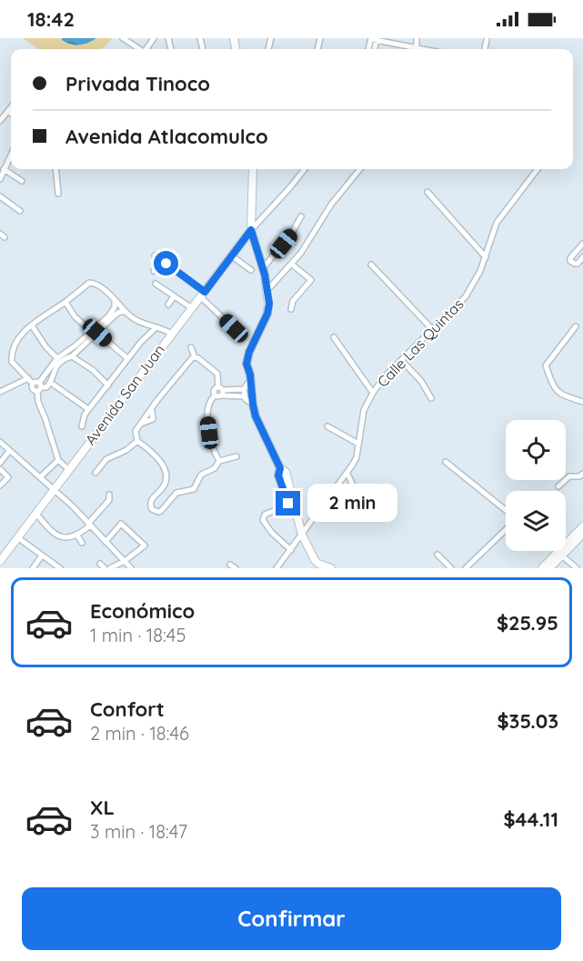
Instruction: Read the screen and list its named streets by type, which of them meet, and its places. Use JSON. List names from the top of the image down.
{
  "streets": {
    "street": ["Calle Las Quintas", "Avenida San Juan"]
  },
  "page": {
    "status": "18:42",
    "banner": ["Privada Tinoco", "Avenida Atlacomulco"],
    "bubble": "2 min",
    "list": [
      {
        "name": "Económico",
        "note": "1 min · 18:45",
        "value": "$25.95"
      },
      {
        "name": "Confort",
        "note": "2 min · 18:46",
        "value": "$35.03"
      },
      {
        "name": "XL",
        "note": "3 min · 18:47",
        "value": "$44.11"
      }
    ],
    "buttons": "Confirmar"
  }
}
